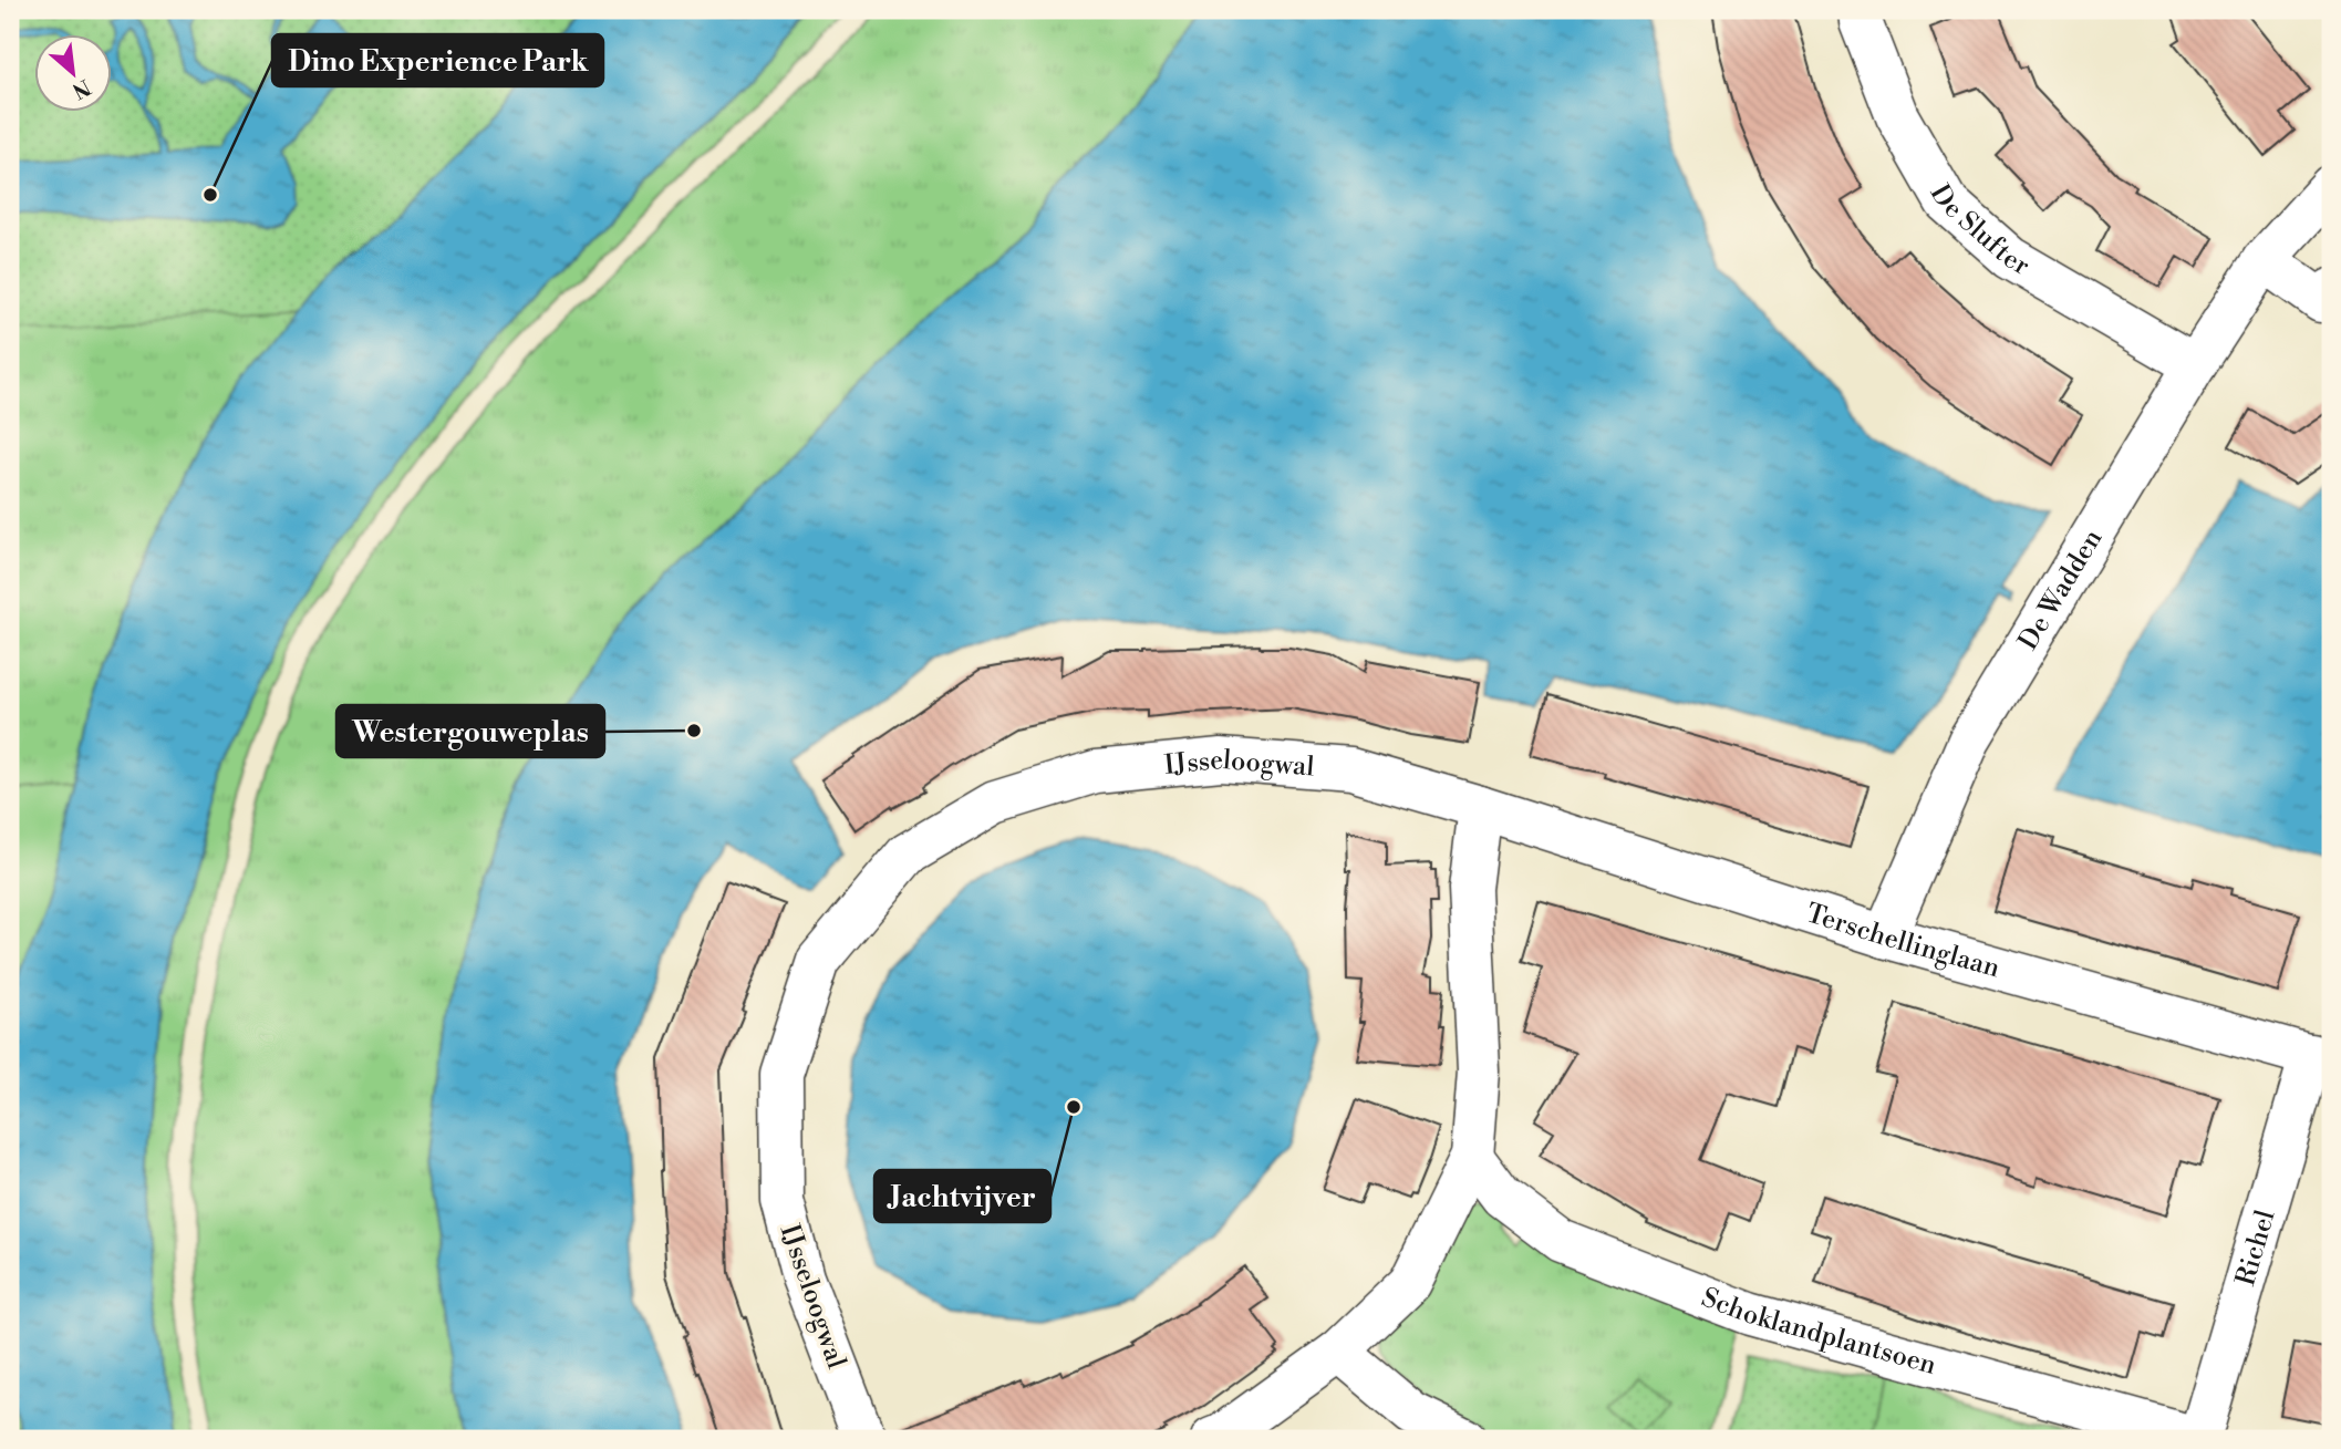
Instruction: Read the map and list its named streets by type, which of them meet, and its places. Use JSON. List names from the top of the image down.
{
  "streets": {
    "street": [
      "De Slufter",
      "De Wadden",
      "IJsseloogwal",
      "Terschellinglaan",
      "Richel",
      "Schoklandplantsoen"
    ]
  },
  "crossings": [
    ["De Slufter", "De Wadden"],
    ["De Wadden", "Terschellinglaan"],
    ["IJsseloogwal", "Terschellinglaan"],
    ["Terschellinglaan", "Richel"],
    ["Richel", "Schoklandplantsoen"]
  ],
  "places": ["Dino Experience Park", "Westergouweplas", "Jachtvijver"],
  "north": "bottom right"
}
